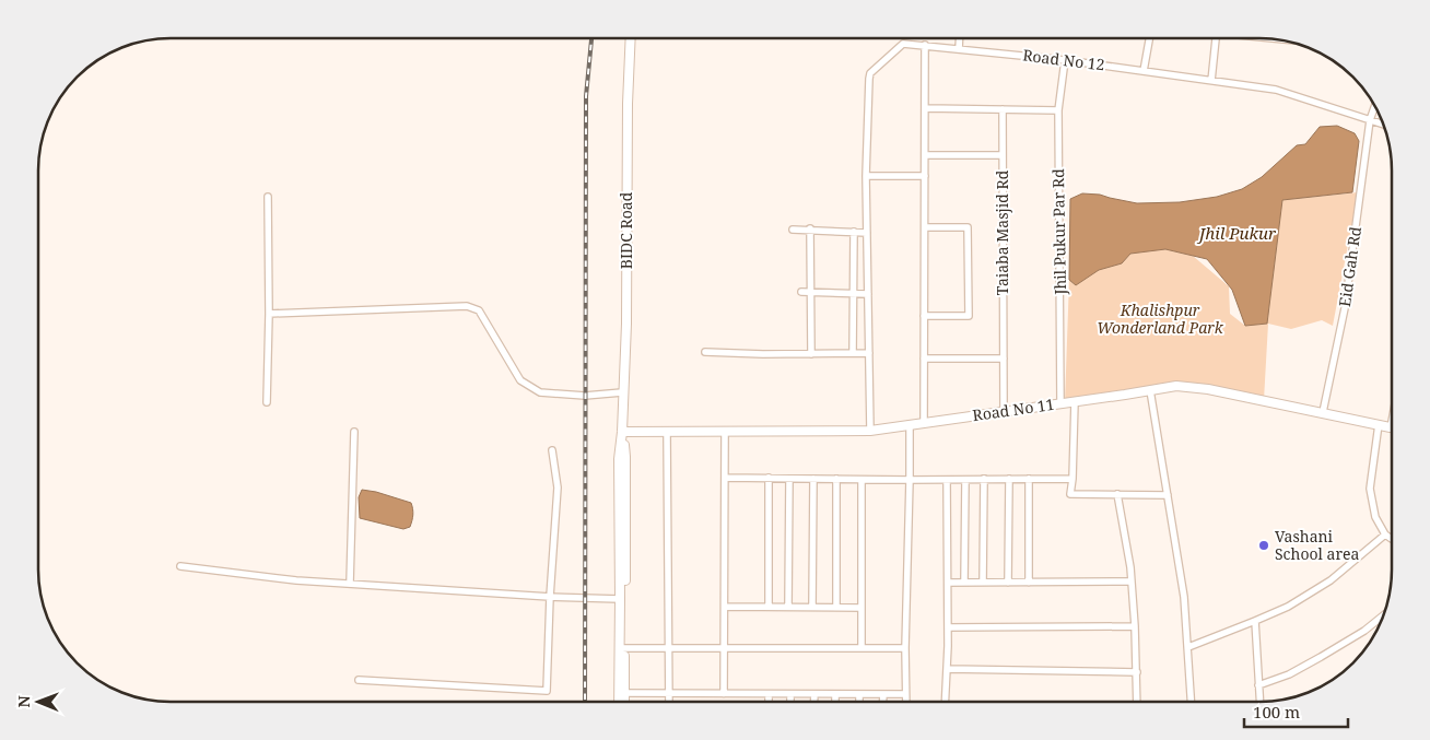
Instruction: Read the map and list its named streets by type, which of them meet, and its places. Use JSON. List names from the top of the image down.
{
  "streets": {
    "main road": ["BIDC Road", "Road No 11"],
    "street": [
      "Road No 12",
      "Jhil Pukur Par Rd",
      "Taiaba Masjid Rd",
      "Eid Gah Rd"
    ]
  },
  "crossings": [
    ["Road No 12", "Jhil Pukur Par Rd"],
    ["Road No 12", "Eid Gah Rd"],
    ["Road No 12", "Road No 11"],
    ["BIDC Road", "Road No 11"],
    ["Jhil Pukur Par Rd", "Road No 11"],
    ["Taiaba Masjid Rd", "Road No 11"],
    ["Eid Gah Rd", "Road No 11"]
  ],
  "water": ["Jhil Pukur"],
  "parks": ["Khalishpur Wonderland Park"],
  "places": ["Vashani School area"],
  "scale_bar": "100 m",
  "north": "left"
}
